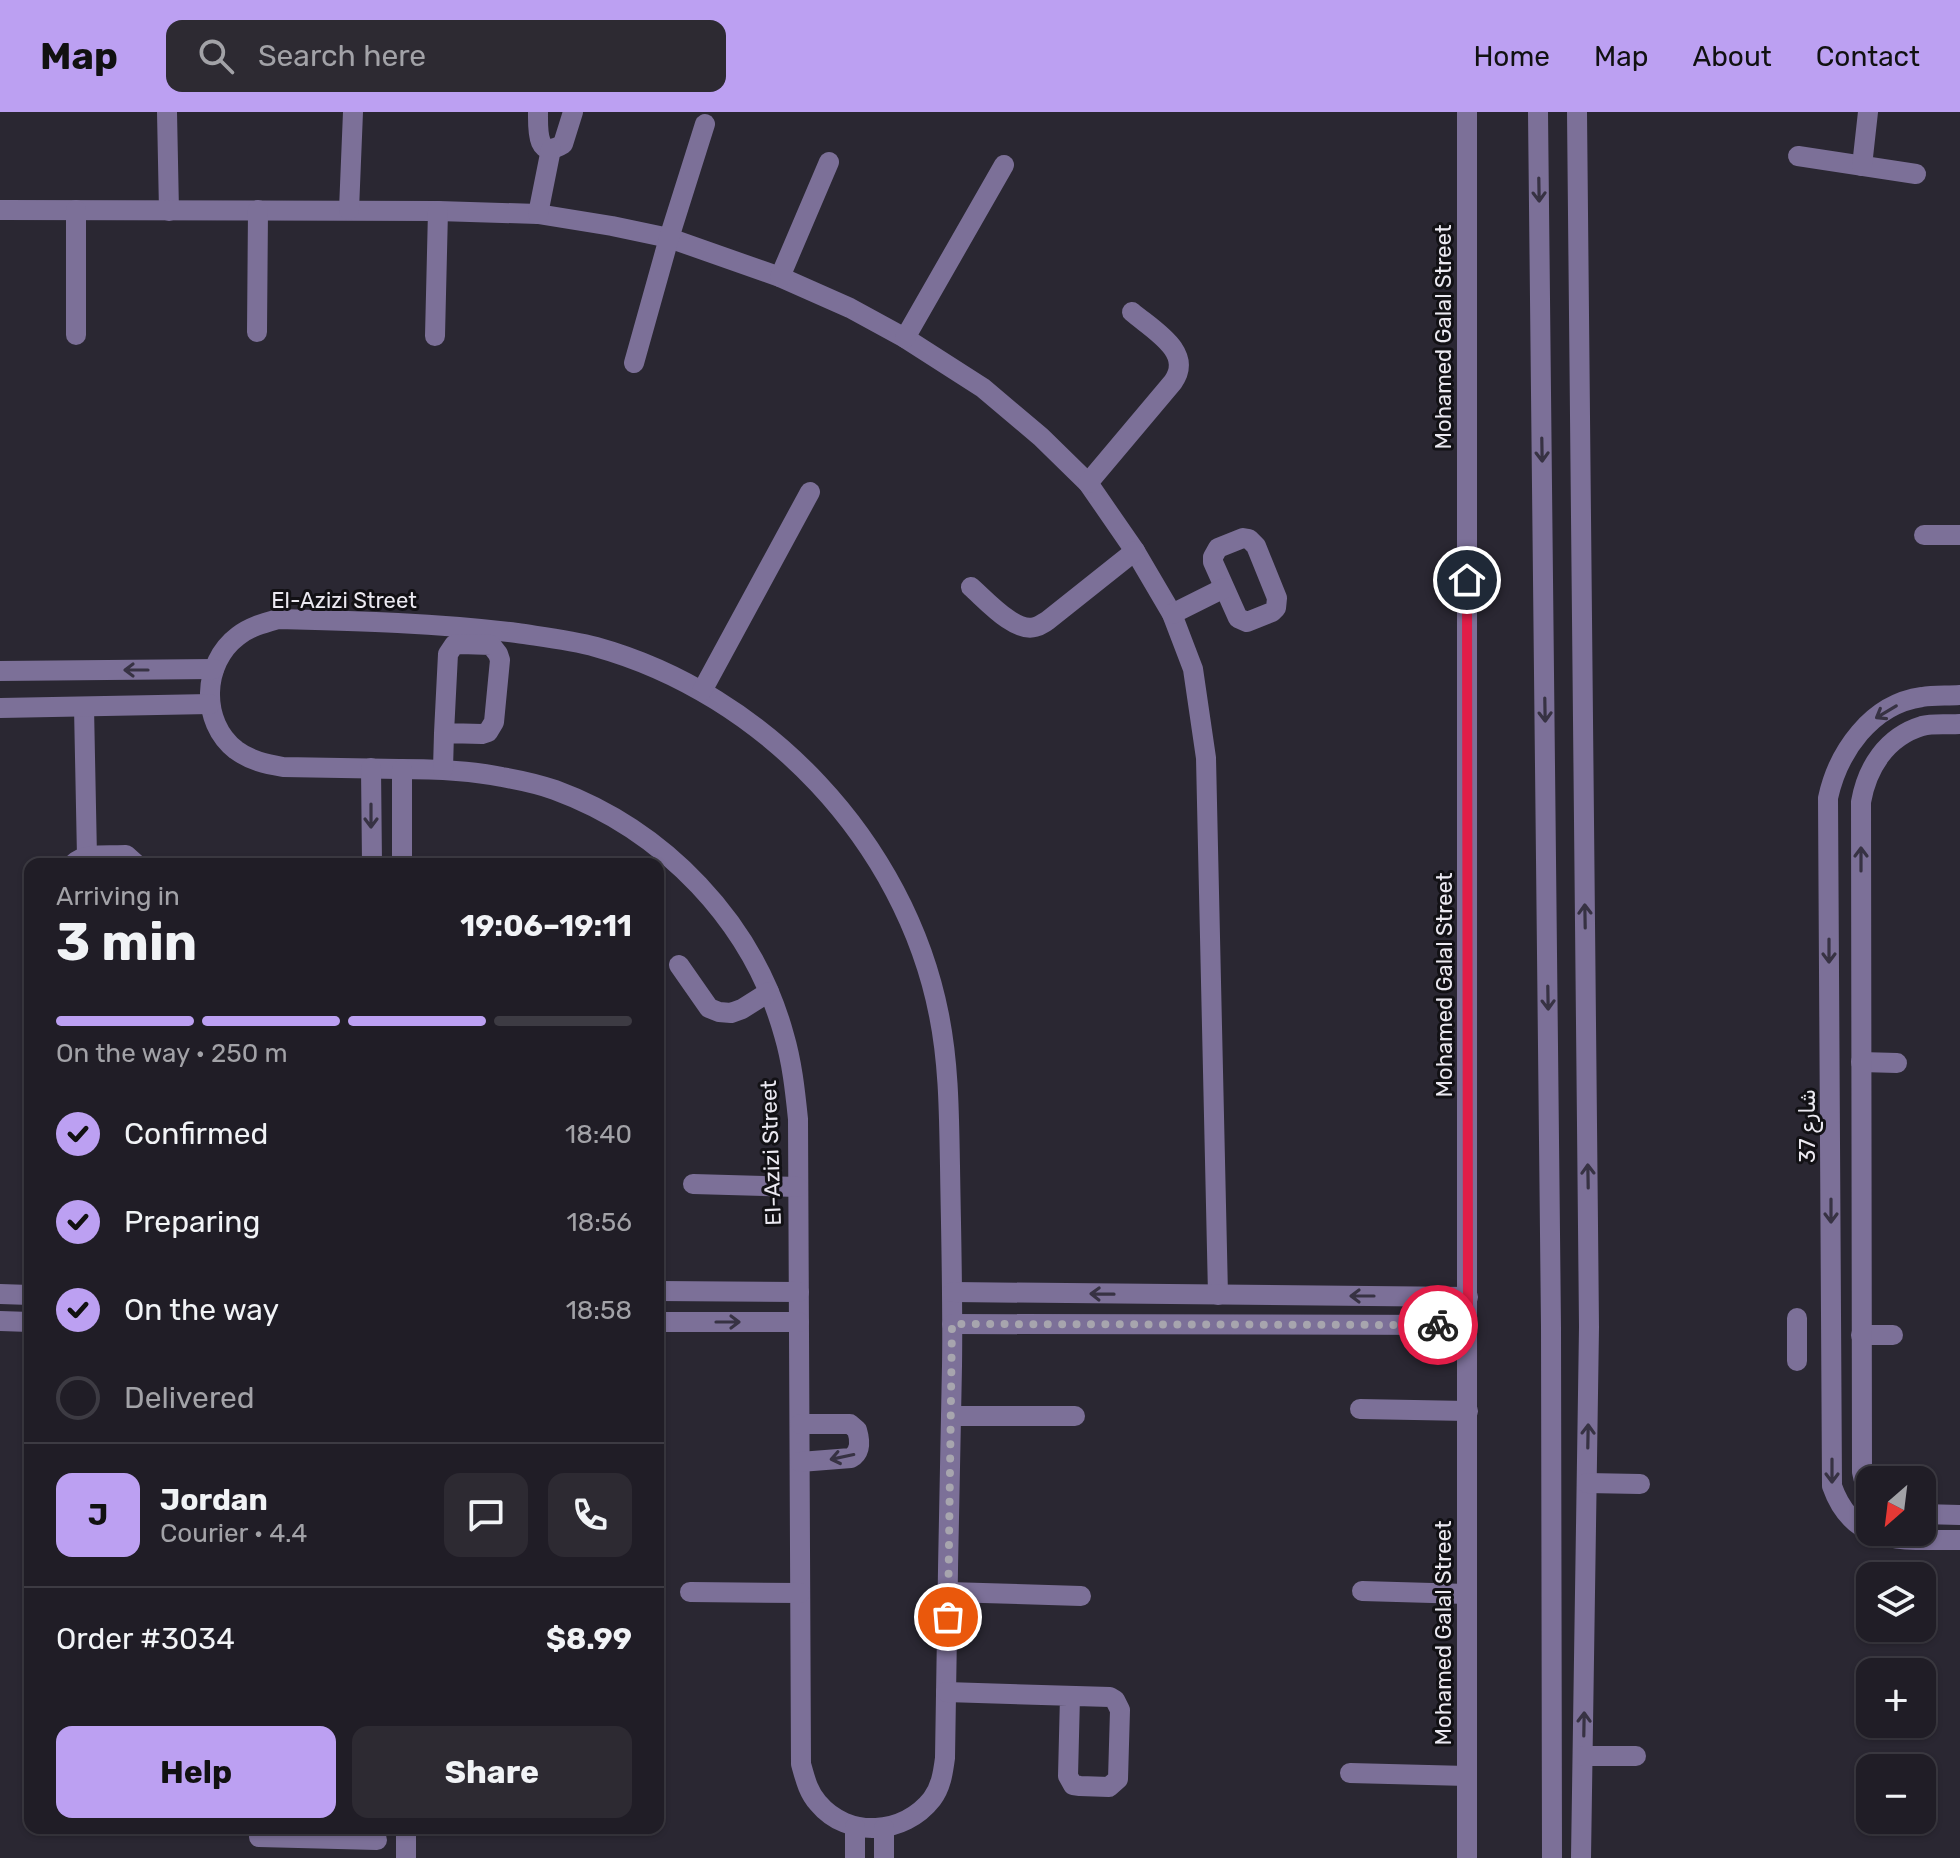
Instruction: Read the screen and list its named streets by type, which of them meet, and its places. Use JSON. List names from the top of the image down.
{
  "streets": {
    "street": ["Mohamed Galal Street", "El-Azizi Street", "شارع 37"]
  },
  "north": "bottom left",
  "page": {
    "header": "Map",
    "search": "Search here",
    "nav": [
      "Home",
      "Map",
      "About",
      "Contact"
    ],
    "heading": ["3 min", "Arriving in", "19:06–19:11"],
    "panel": [
      "Jordan",
      "Courier · 4.4",
      "Order #3034",
      "$8.99"
    ],
    "bar": "On the way · 250 m",
    "list": [
      ["Confirmed", "18:40"],
      ["Preparing", "18:56"],
      ["On the way", "18:58"],
      "Delivered"
    ],
    "map_buttons": ["+", "−"],
    "round": "J",
    "buttons": ["Help", "Share"]
  }
}
